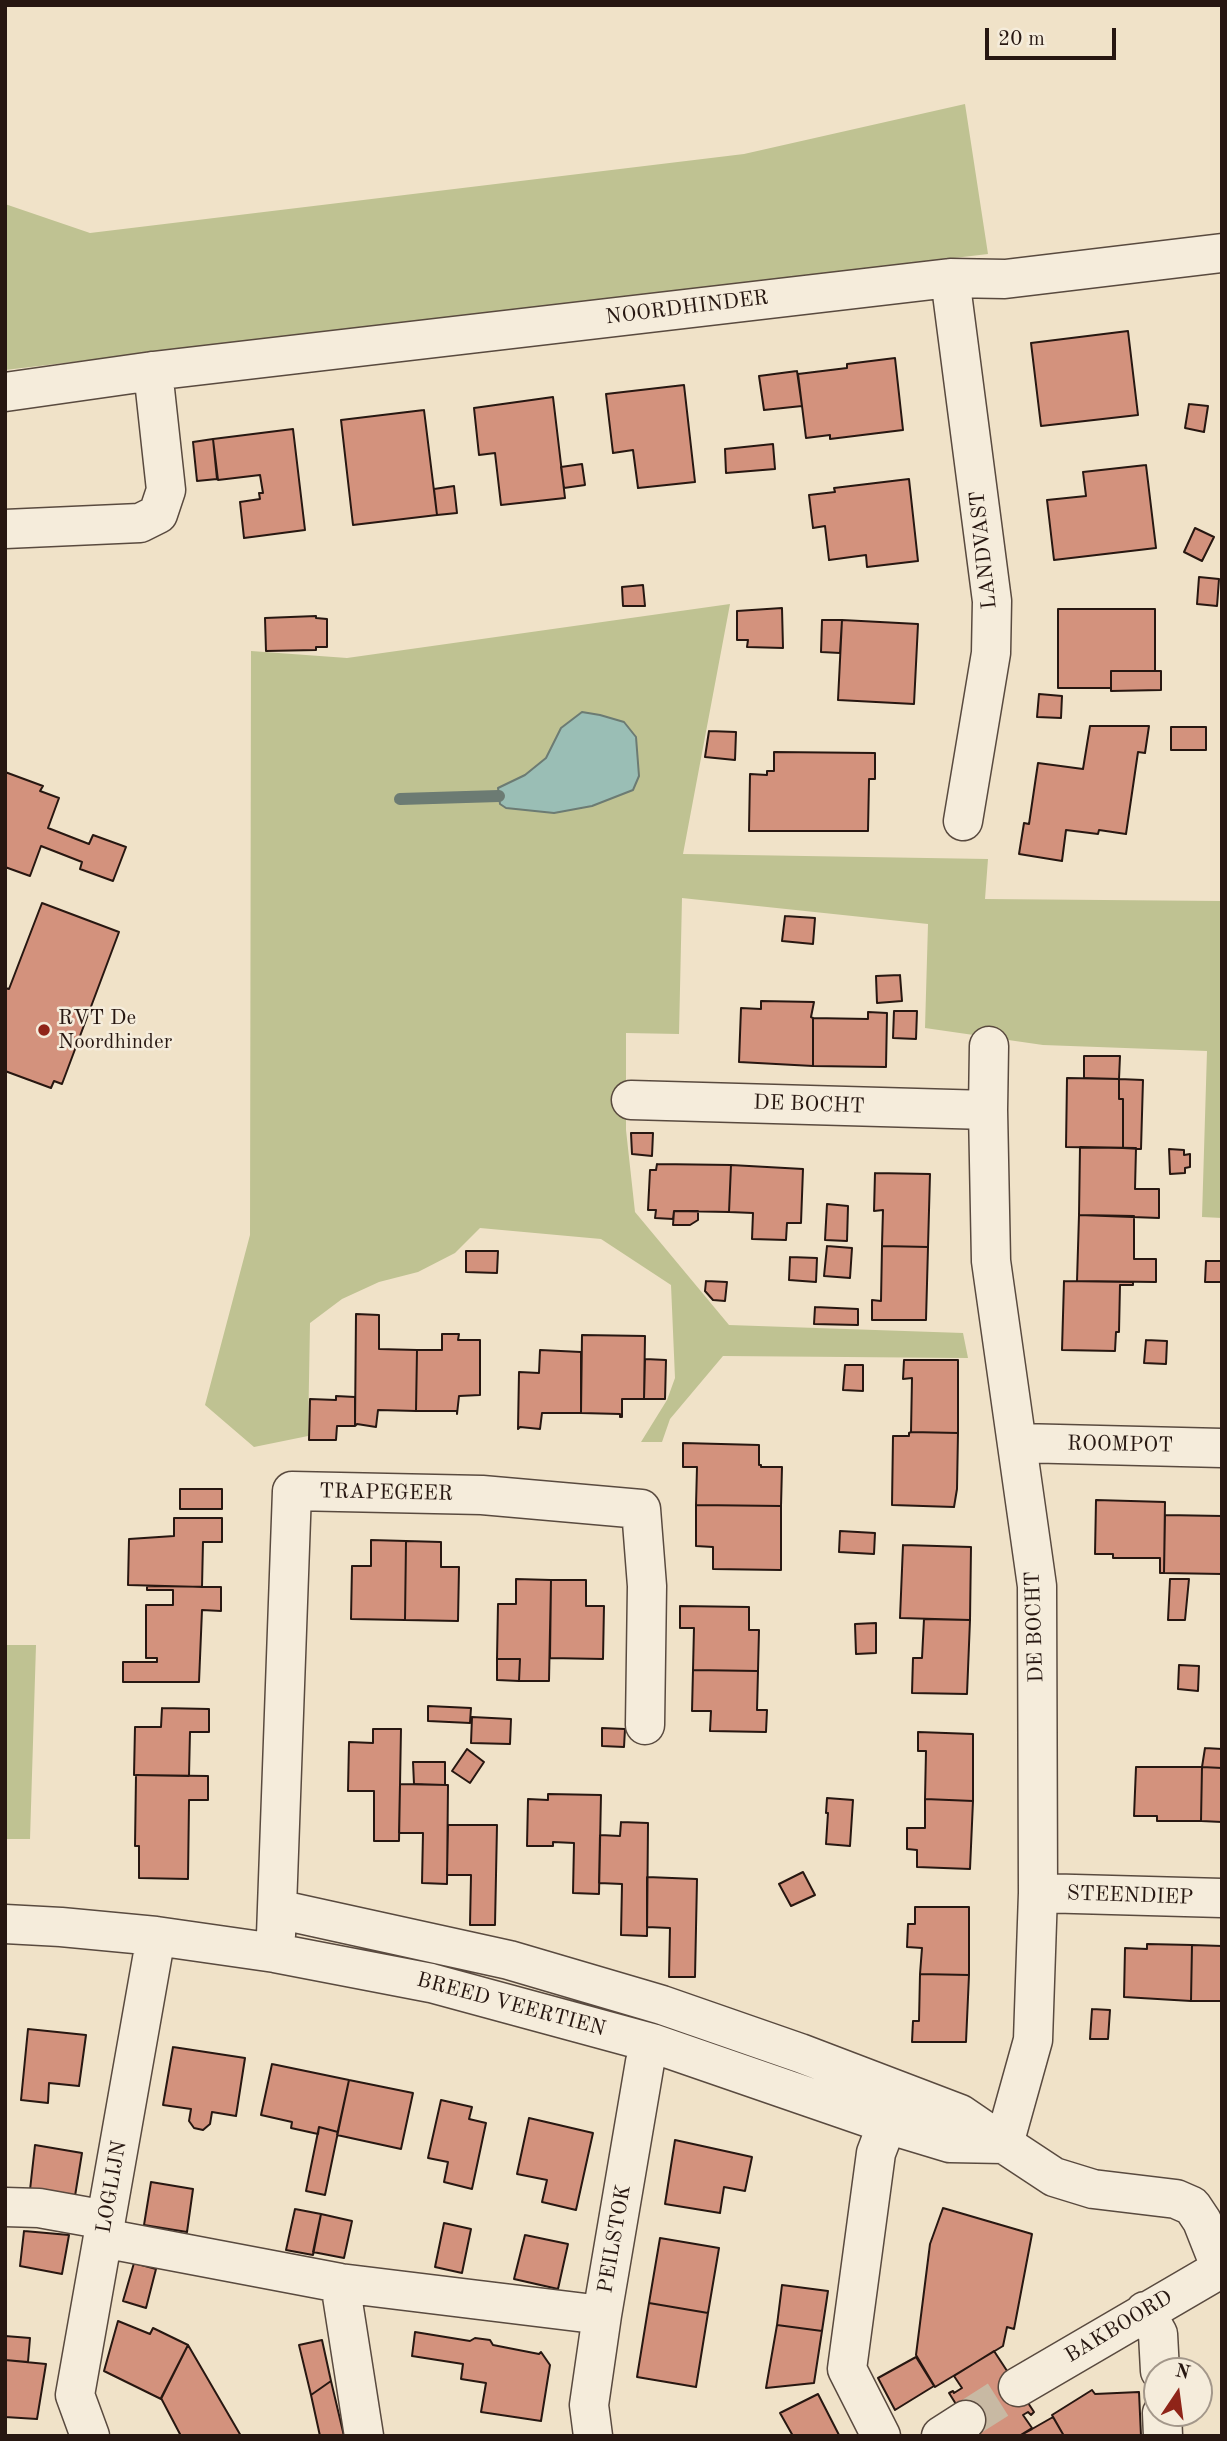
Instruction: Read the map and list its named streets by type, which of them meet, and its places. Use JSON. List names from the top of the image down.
{
  "streets": {
    "street": [
      "NOORDHINDER",
      "LANDVAST",
      "DE BOCHT",
      "ROOMPOT",
      "TRAPEGEER",
      "STEENDIEP",
      "BREED VEERTIEN",
      "LOGLIJN",
      "PEILSTOK",
      "BAKBOORD"
    ]
  },
  "crossings": [
    ["NOORDHINDER", "LANDVAST"],
    ["DE BOCHT", "ROOMPOT"],
    ["DE BOCHT", "STEENDIEP"],
    ["DE BOCHT", "BREED VEERTIEN"],
    ["TRAPEGEER", "BREED VEERTIEN"],
    ["BREED VEERTIEN", "LOGLIJN"],
    ["BREED VEERTIEN", "PEILSTOK"],
    ["BREED VEERTIEN", "BAKBOORD"]
  ],
  "places": ["RVT De Noordhinder"],
  "scale_bar": "20 m",
  "north": "top"
}
